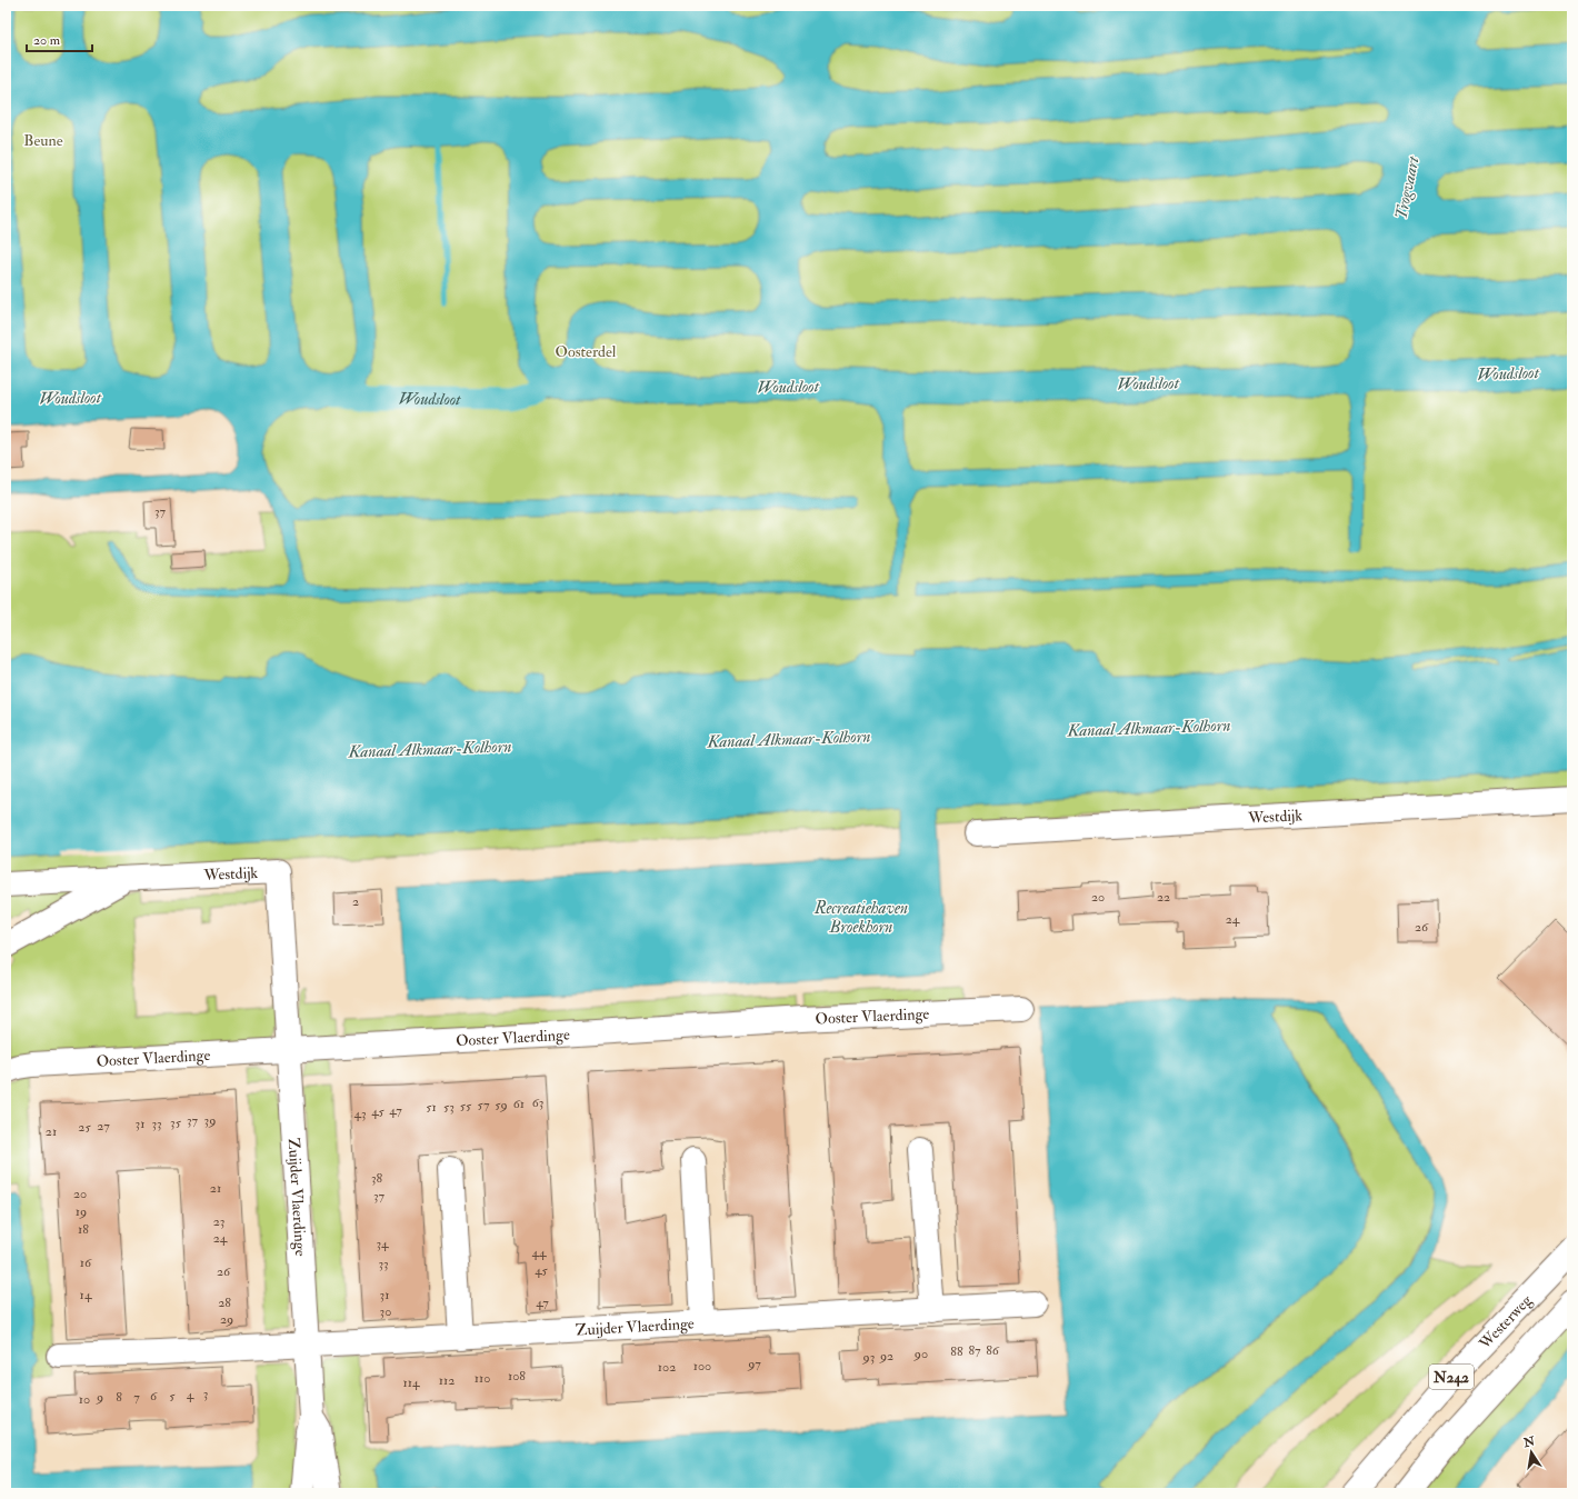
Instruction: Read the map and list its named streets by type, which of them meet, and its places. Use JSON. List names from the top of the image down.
{
  "streets": {
    "street": [
      "Westdijk",
      "Ooster Vlaerdinge",
      "Zuijder Vlaerdinge",
      "Westerweg",
      "N242"
    ]
  },
  "crossings": [
    ["Westdijk", "Ooster Vlaerdinge"],
    ["Westdijk", "Zuijder Vlaerdinge"],
    ["Ooster Vlaerdinge", "Zuijder Vlaerdinge"]
  ],
  "water": [
    "Trogvaart",
    "Woudsloot",
    "Kanaal Alkmaar-Kolhorn",
    "Recreatiehaven Broekhorn"
  ],
  "parks": ["Beune", "Oosterdel"],
  "house_numbers": [
    "37",
    "20",
    "22",
    "2",
    "24",
    "26",
    "63",
    "61",
    "57",
    "59",
    "55",
    "51",
    "53",
    "47",
    "45",
    "43",
    "37",
    "39",
    "35",
    "31",
    "33",
    "27",
    "25",
    "21",
    "38",
    "21",
    "20",
    "37",
    "19",
    "23",
    "18",
    "24",
    "34",
    "44",
    "16",
    "33",
    "45",
    "26",
    "14",
    "31",
    "28",
    "47",
    "30",
    "29",
    "87",
    "86",
    "88",
    "90",
    "92",
    "93",
    "97",
    "100",
    "102",
    "108",
    "110",
    "112",
    "114",
    "3",
    "4",
    "6",
    "5",
    "9",
    "8",
    "7",
    "10"
  ],
  "scale_bar": "20 m",
  "north": "top"
}
